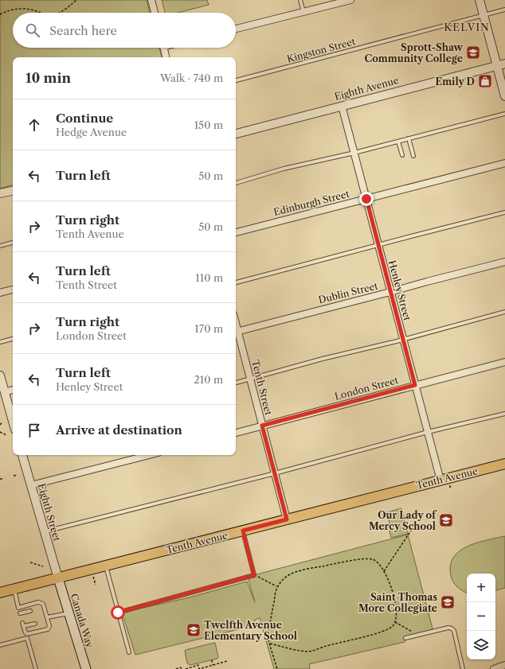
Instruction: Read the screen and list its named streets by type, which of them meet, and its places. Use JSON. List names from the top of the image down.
{
  "streets": {
    "main road": ["Tenth Avenue", "Canada Way"],
    "street": [
      "Eighth Avenue",
      "Edinburgh Street",
      "Henley Street",
      "Dublin Street",
      "Tenth Street",
      "London Street",
      "Eighth Street"
    ],
    "lane": ["Kingston Street"]
  },
  "crossings": [
    ["Eighth Avenue", "Henley Street"],
    ["Edinburgh Street", "Henley Street"],
    ["Henley Street", "Dublin Street"],
    ["Henley Street", "London Street"],
    ["Henley Street", "Tenth Avenue"],
    ["Dublin Street", "Tenth Street"],
    ["Tenth Street", "London Street"],
    ["Tenth Street", "Tenth Avenue"],
    ["Tenth Avenue", "Eighth Street"],
    ["Tenth Avenue", "Canada Way"],
    ["Eighth Street", "Canada Way"]
  ],
  "districts": ["KELVIN"],
  "places": {
    "school or university": [
      "Sprott-Shaw Community College",
      "Our Lady of Mercy School",
      "Saint Thomas More Collegiate",
      "Twelfth Avenue Elementary School"
    ],
    "shop": ["Emily D"]
  },
  "page": {
    "search": "Search here",
    "heading": ["10 min", "Walk · 740 m"],
    "list": [
      ["Continue", "Hedge Avenue", "150 m"],
      ["Turn left", "50 m"],
      ["Turn right", "Tenth Avenue", "50 m"],
      ["Turn left", "Tenth Street", "110 m"],
      ["Turn right", "London Street", "170 m"],
      ["Turn left", "Henley Street", "210 m"],
      "Arrive at destination"
    ],
    "map_buttons": ["+", "−"]
  }
}
